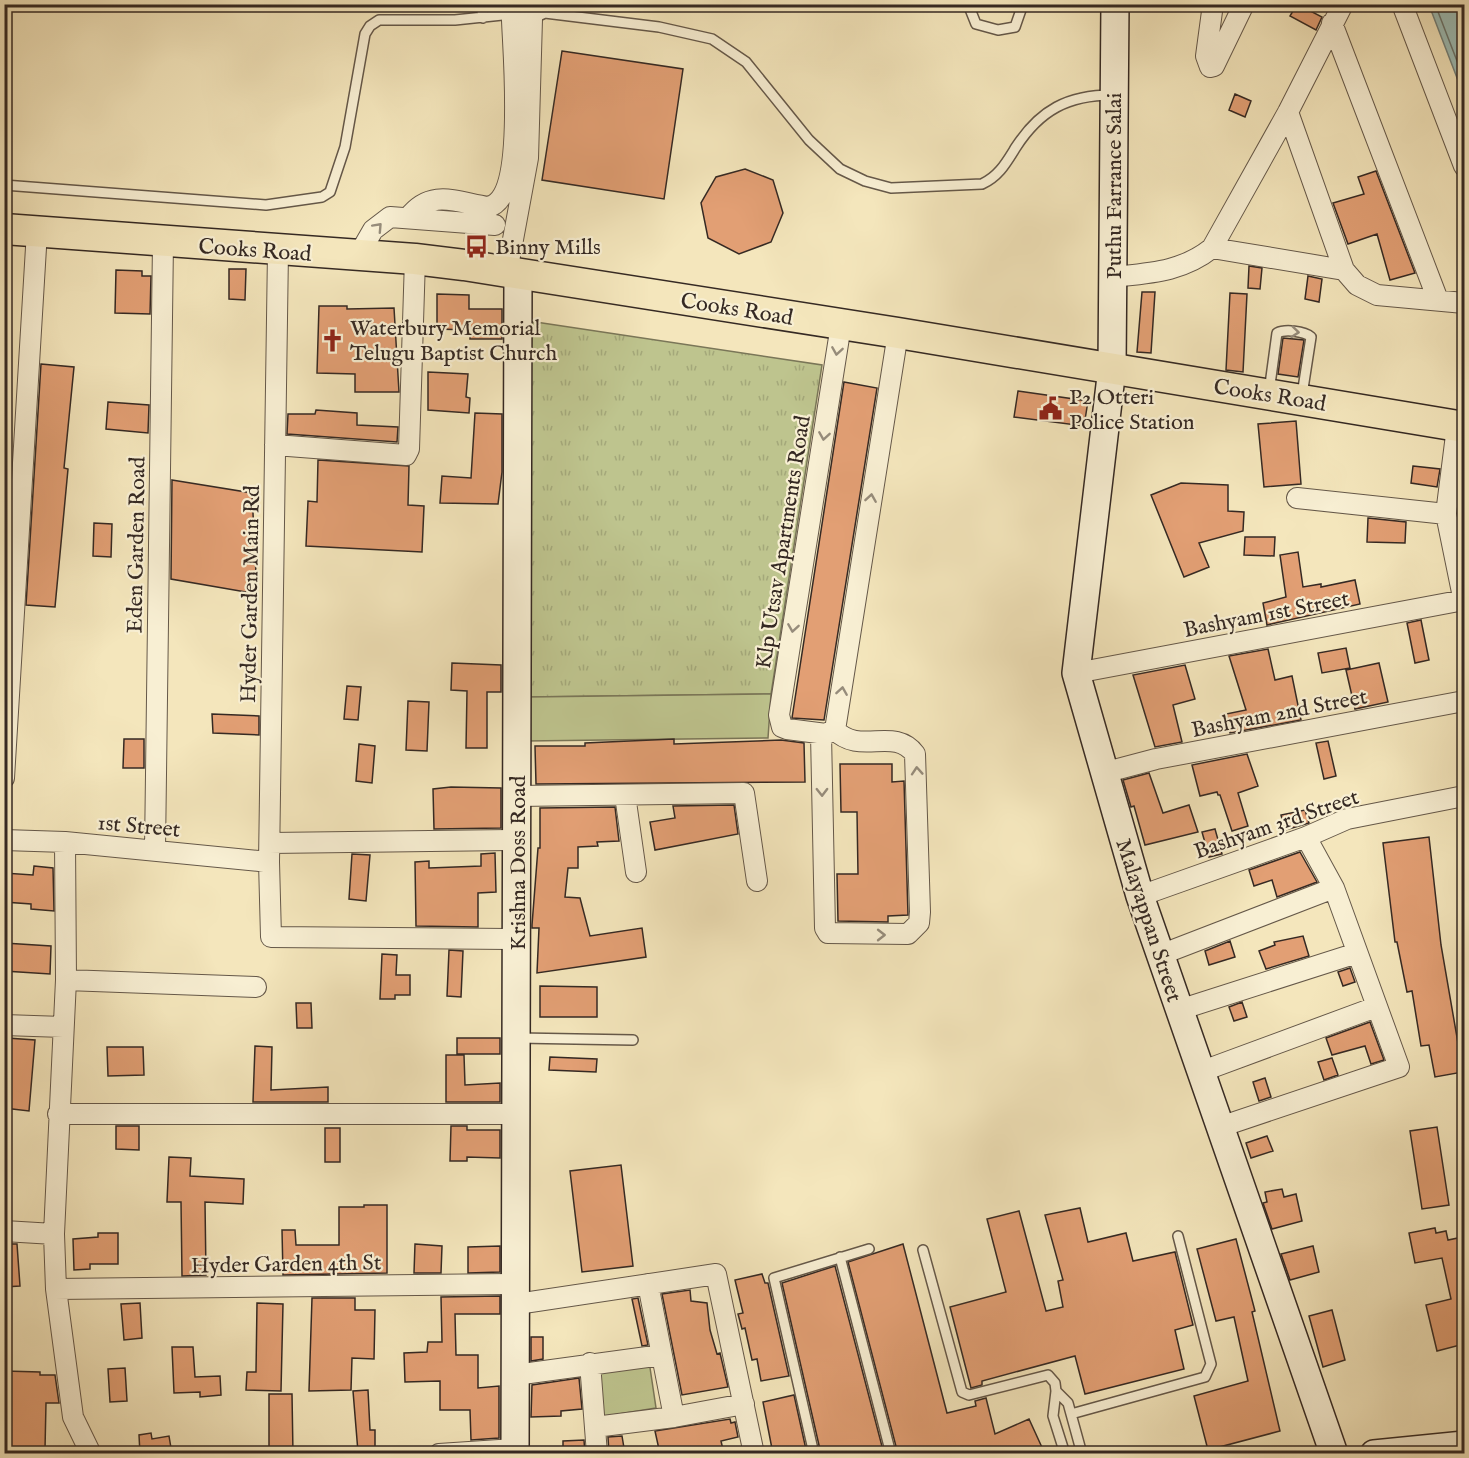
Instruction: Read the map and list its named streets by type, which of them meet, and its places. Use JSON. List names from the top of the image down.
{
  "streets": {
    "main road": ["Cooks Road"],
    "street": [
      "Puthu Farrance Salai",
      "Klp Utsav Apartments Road",
      "Eden Garden Road",
      "Hyder Garden Main Rd",
      "Bashyam 1st Street",
      "Bashyam 2nd Street",
      "Bashyam 3rd Street",
      "1st Street",
      "Krishna Doss Road",
      "Malayappan Street",
      "Hyder Garden 4th St"
    ]
  },
  "crossings": [
    ["Puthu Farrance Salai", "Cooks Road"],
    ["Puthu Farrance Salai", "Malayappan Street"],
    ["Cooks Road", "Klp Utsav Apartments Road"],
    ["Cooks Road", "Eden Garden Road"],
    ["Cooks Road", "Hyder Garden Main Rd"],
    ["Cooks Road", "Krishna Doss Road"],
    ["Cooks Road", "Malayappan Street"],
    ["Eden Garden Road", "1st Street"],
    ["Hyder Garden Main Rd", "1st Street"],
    ["Hyder Garden Main Rd", "Krishna Doss Road"],
    ["Bashyam 1st Street", "Malayappan Street"],
    ["Bashyam 2nd Street", "Malayappan Street"],
    ["Bashyam 3rd Street", "Malayappan Street"],
    ["1st Street", "Krishna Doss Road"],
    ["Krishna Doss Road", "Hyder Garden 4th St"]
  ],
  "places": {
    "bus stop": ["Binny Mills"],
    "church": ["Waterbury Memorial Telugu Baptist Church"],
    "public building": ["P2 Otteri Police Station"]
  }
}
